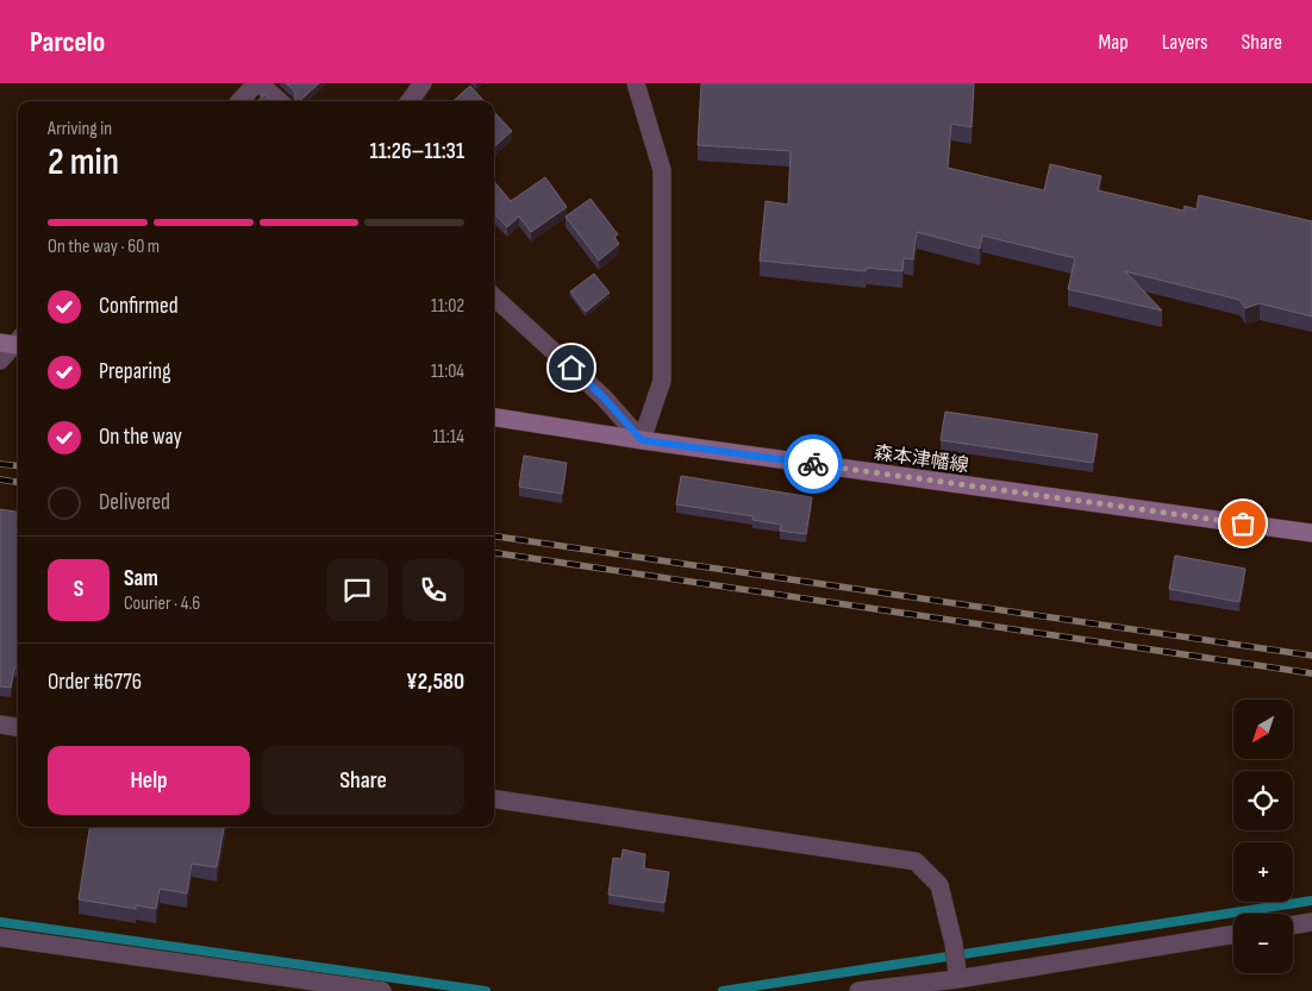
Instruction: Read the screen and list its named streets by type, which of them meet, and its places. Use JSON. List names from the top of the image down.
{
  "streets": {
    "main road": ["森本津幡線"]
  },
  "north": "bottom left",
  "page": {
    "header": "Parcelo",
    "nav": ["Map", "Layers", "Share"],
    "heading": ["2 min", "Arriving in", "11:26–11:31"],
    "panel": [
      "Sam",
      "Courier · 4.6",
      "Order #6776",
      "¥2,580"
    ],
    "bar": "On the way · 60 m",
    "list": [
      ["Confirmed", "11:02"],
      ["Preparing", "11:04"],
      ["On the way", "11:14"],
      "Delivered"
    ],
    "round": "S",
    "map_buttons": ["+", "−"],
    "buttons": ["Help", "Share"]
  }
}
